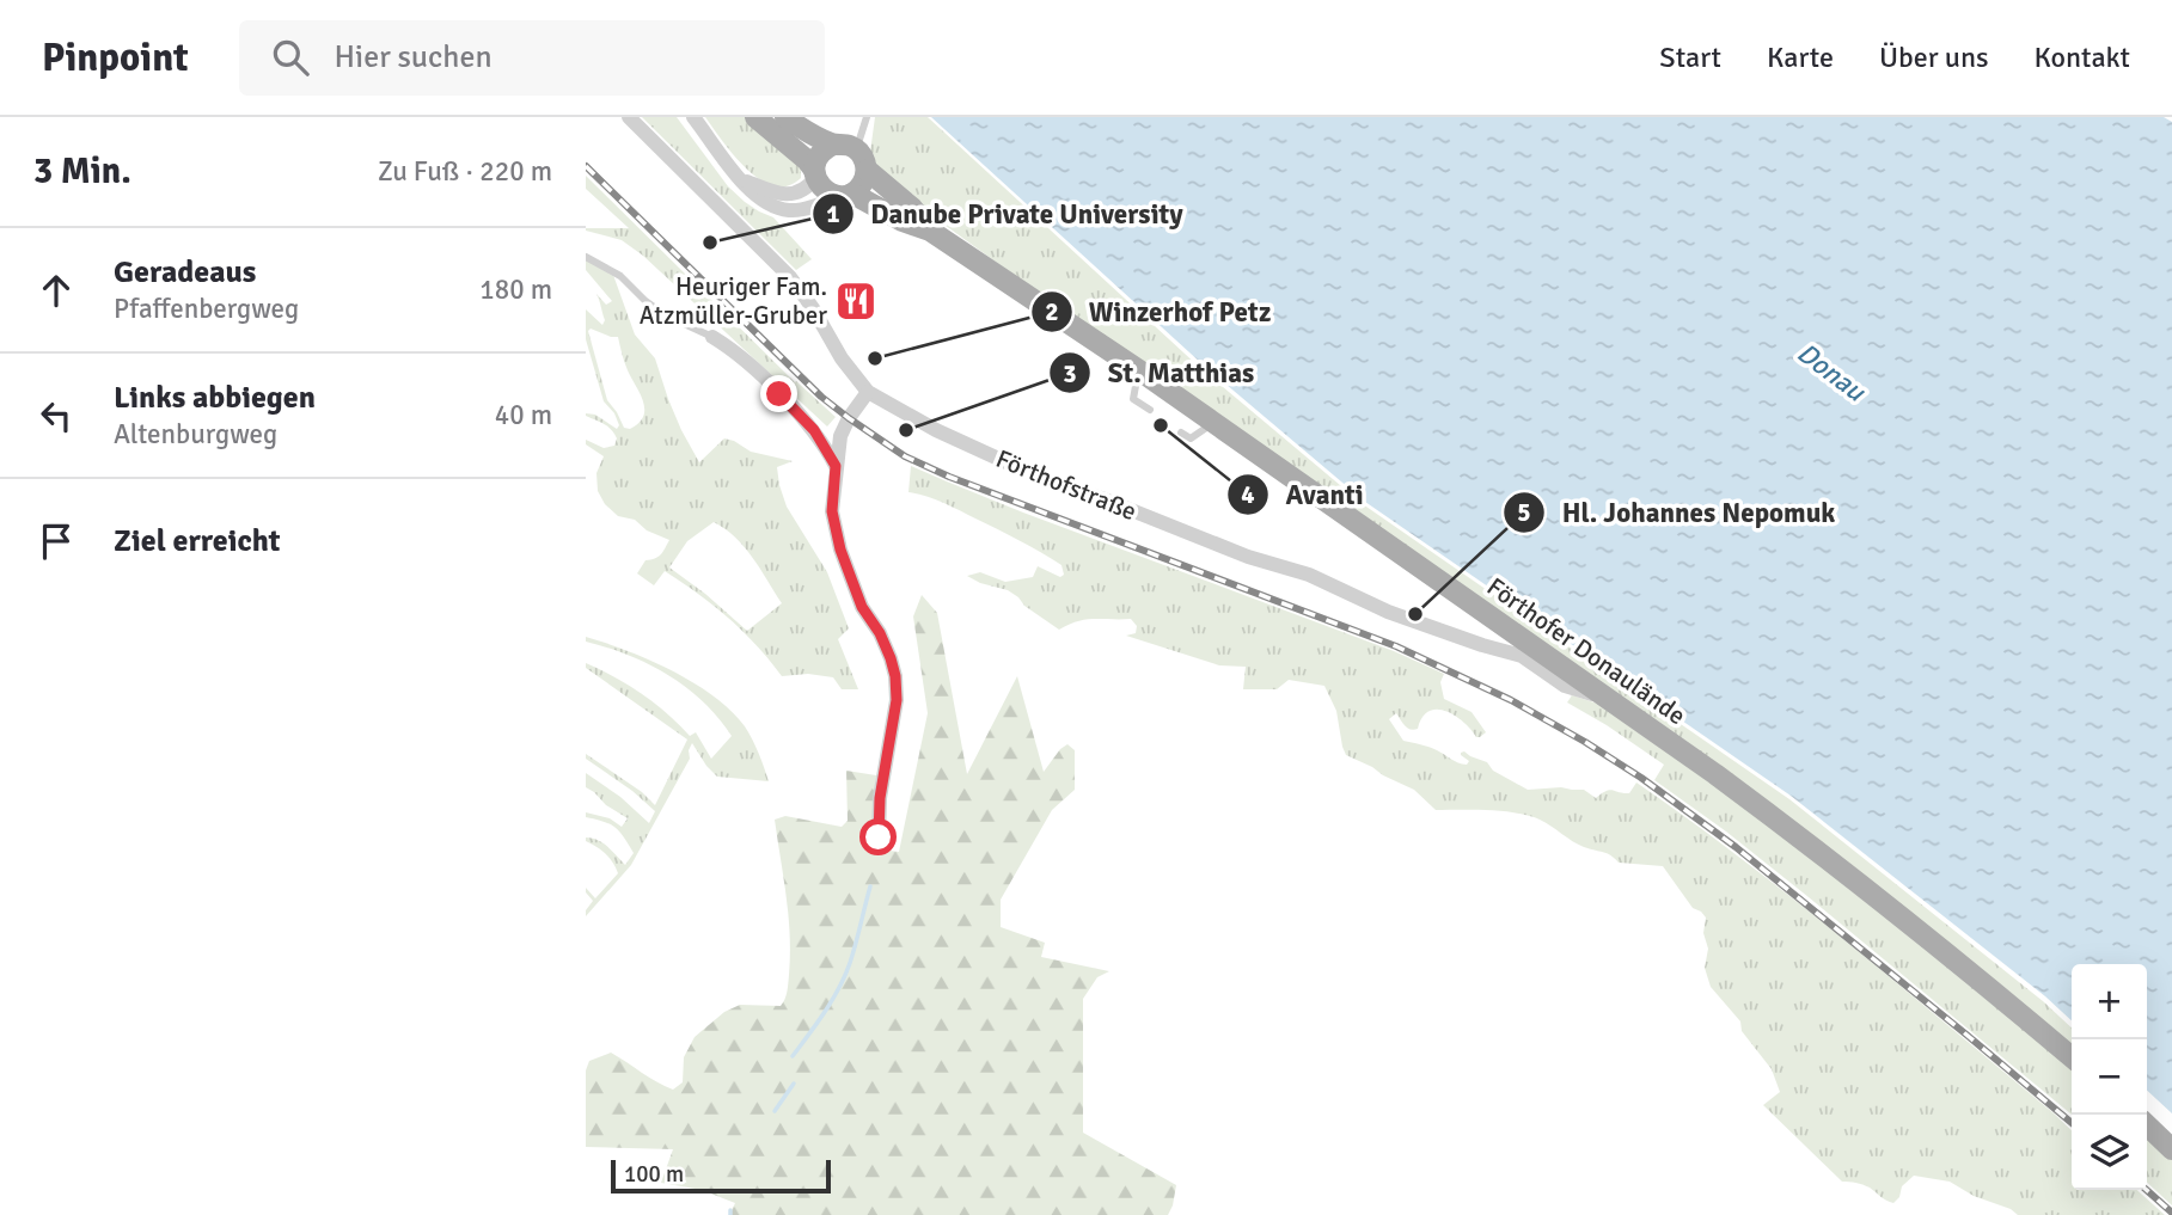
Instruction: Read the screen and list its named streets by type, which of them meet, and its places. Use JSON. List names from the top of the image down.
{
  "streets": {
    "main road": ["Förthofer Donaulände"],
    "street": ["Förthofstraße"]
  },
  "crossings": [
    ["Förthofstraße", "Förthofer Donaulände"]
  ],
  "water": ["Donau"],
  "places": {
    "other": [
      "Danube Private University",
      "Winzerhof Petz",
      "Avanti",
      "St. Matthias",
      "Hl. Johannes Nepomuk"
    ],
    "restaurant": ["Heuriger Fam. Atzmüller-Gruber"]
  },
  "scale_bar": "100 m",
  "page": {
    "header": "Pinpoint",
    "search": "Hier suchen",
    "nav": [
      "Start",
      "Karte",
      "Über uns",
      "Kontakt"
    ],
    "heading": ["3 Min.", "Zu Fuß · 220 m"],
    "list": [
      ["Geradeaus", "Pfaffenbergweg", "180 m"],
      ["Links abbiegen", "Altenburgweg", "40 m"],
      "Ziel erreicht"
    ],
    "map_buttons": ["+", "−"],
    "scale": "100 m"
  }
}
